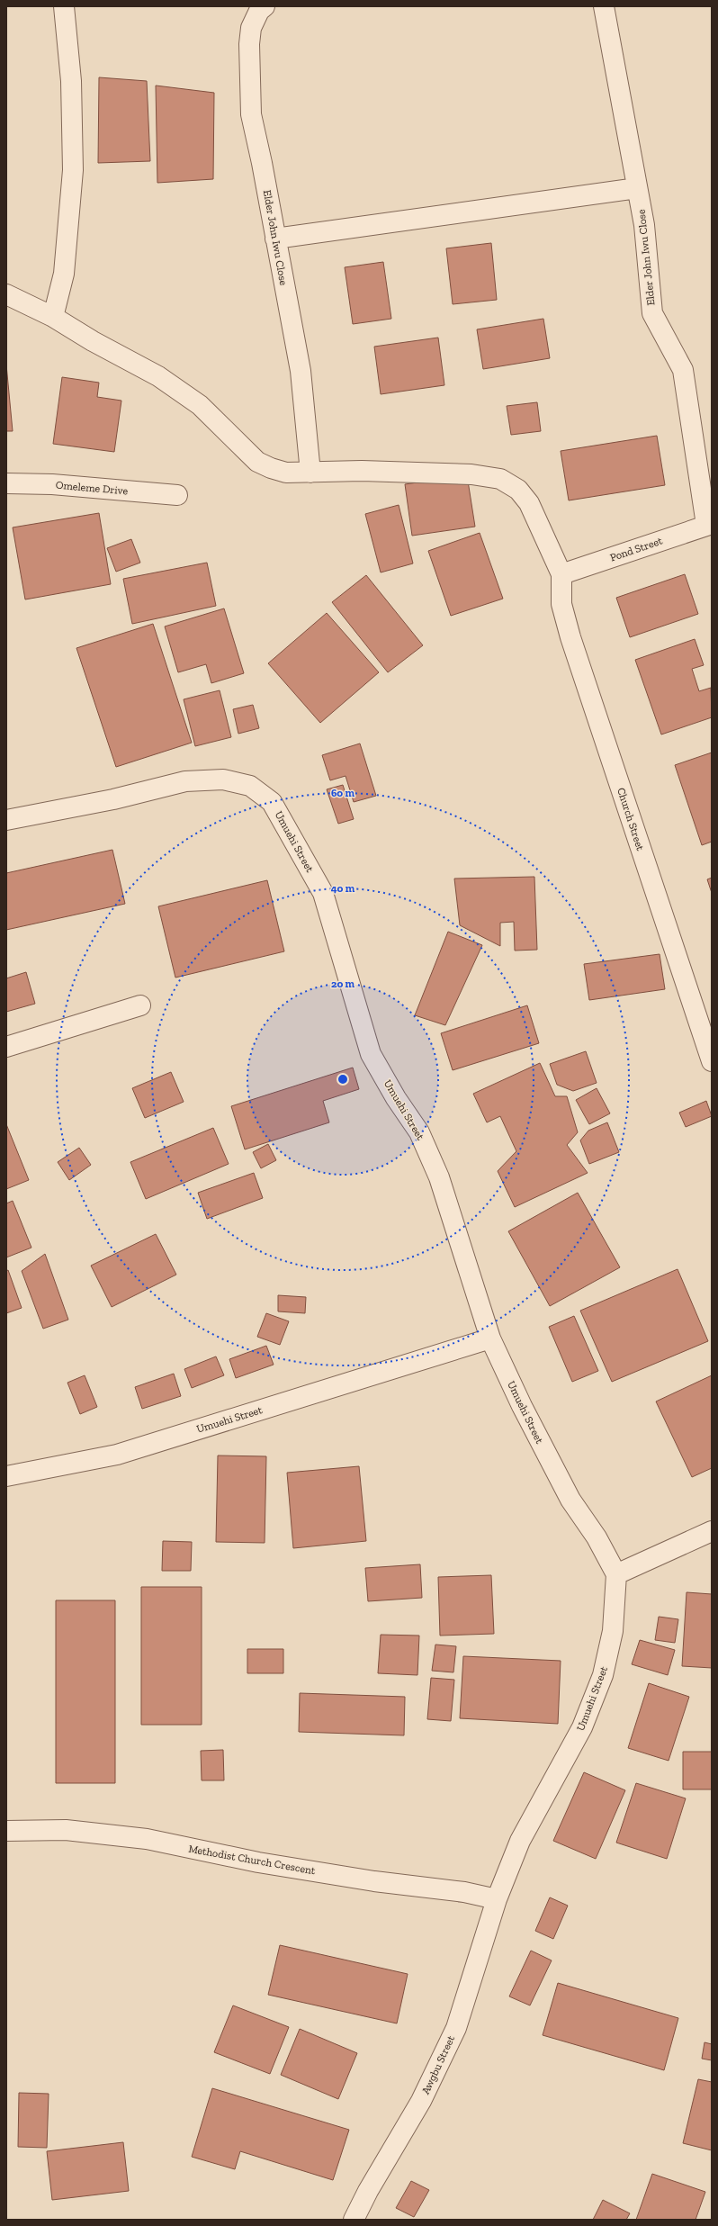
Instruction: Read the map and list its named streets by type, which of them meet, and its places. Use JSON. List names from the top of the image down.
{
  "streets": {
    "street": [
      "Elder John Iwu Close",
      "Omeleme Drive",
      "Pond Street",
      "Church Street",
      "Umuehi Street",
      "Methodist Church Crescent",
      "Awgbu Street"
    ]
  },
  "crossings": [
    ["Elder John Iwu Close", "Pond Street"],
    ["Pond Street", "Church Street"],
    ["Umuehi Street", "Methodist Church Crescent"],
    ["Umuehi Street", "Awgbu Street"],
    ["Methodist Church Crescent", "Awgbu Street"]
  ],
  "rings": ["60 m", "40 m", "20 m"]
}
